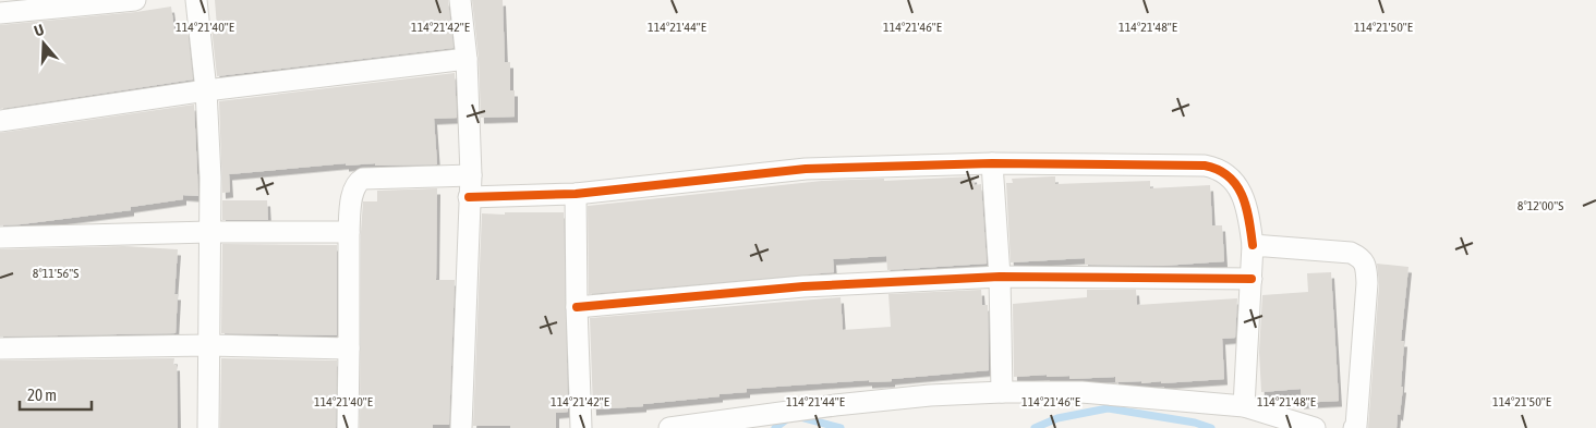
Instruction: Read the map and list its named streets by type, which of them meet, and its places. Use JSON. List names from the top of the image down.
{
  "scale_bar": "20 m",
  "north": "top",
  "coordinates": [
    "114°21'40\"E",
    "114°21'48\"E",
    "114°21'50\"E",
    "114°21'42\"E",
    "114°21'44\"E",
    "114°21'46\"E",
    "8°12'00\"S",
    "8°11'56\"S"
  ]
}
